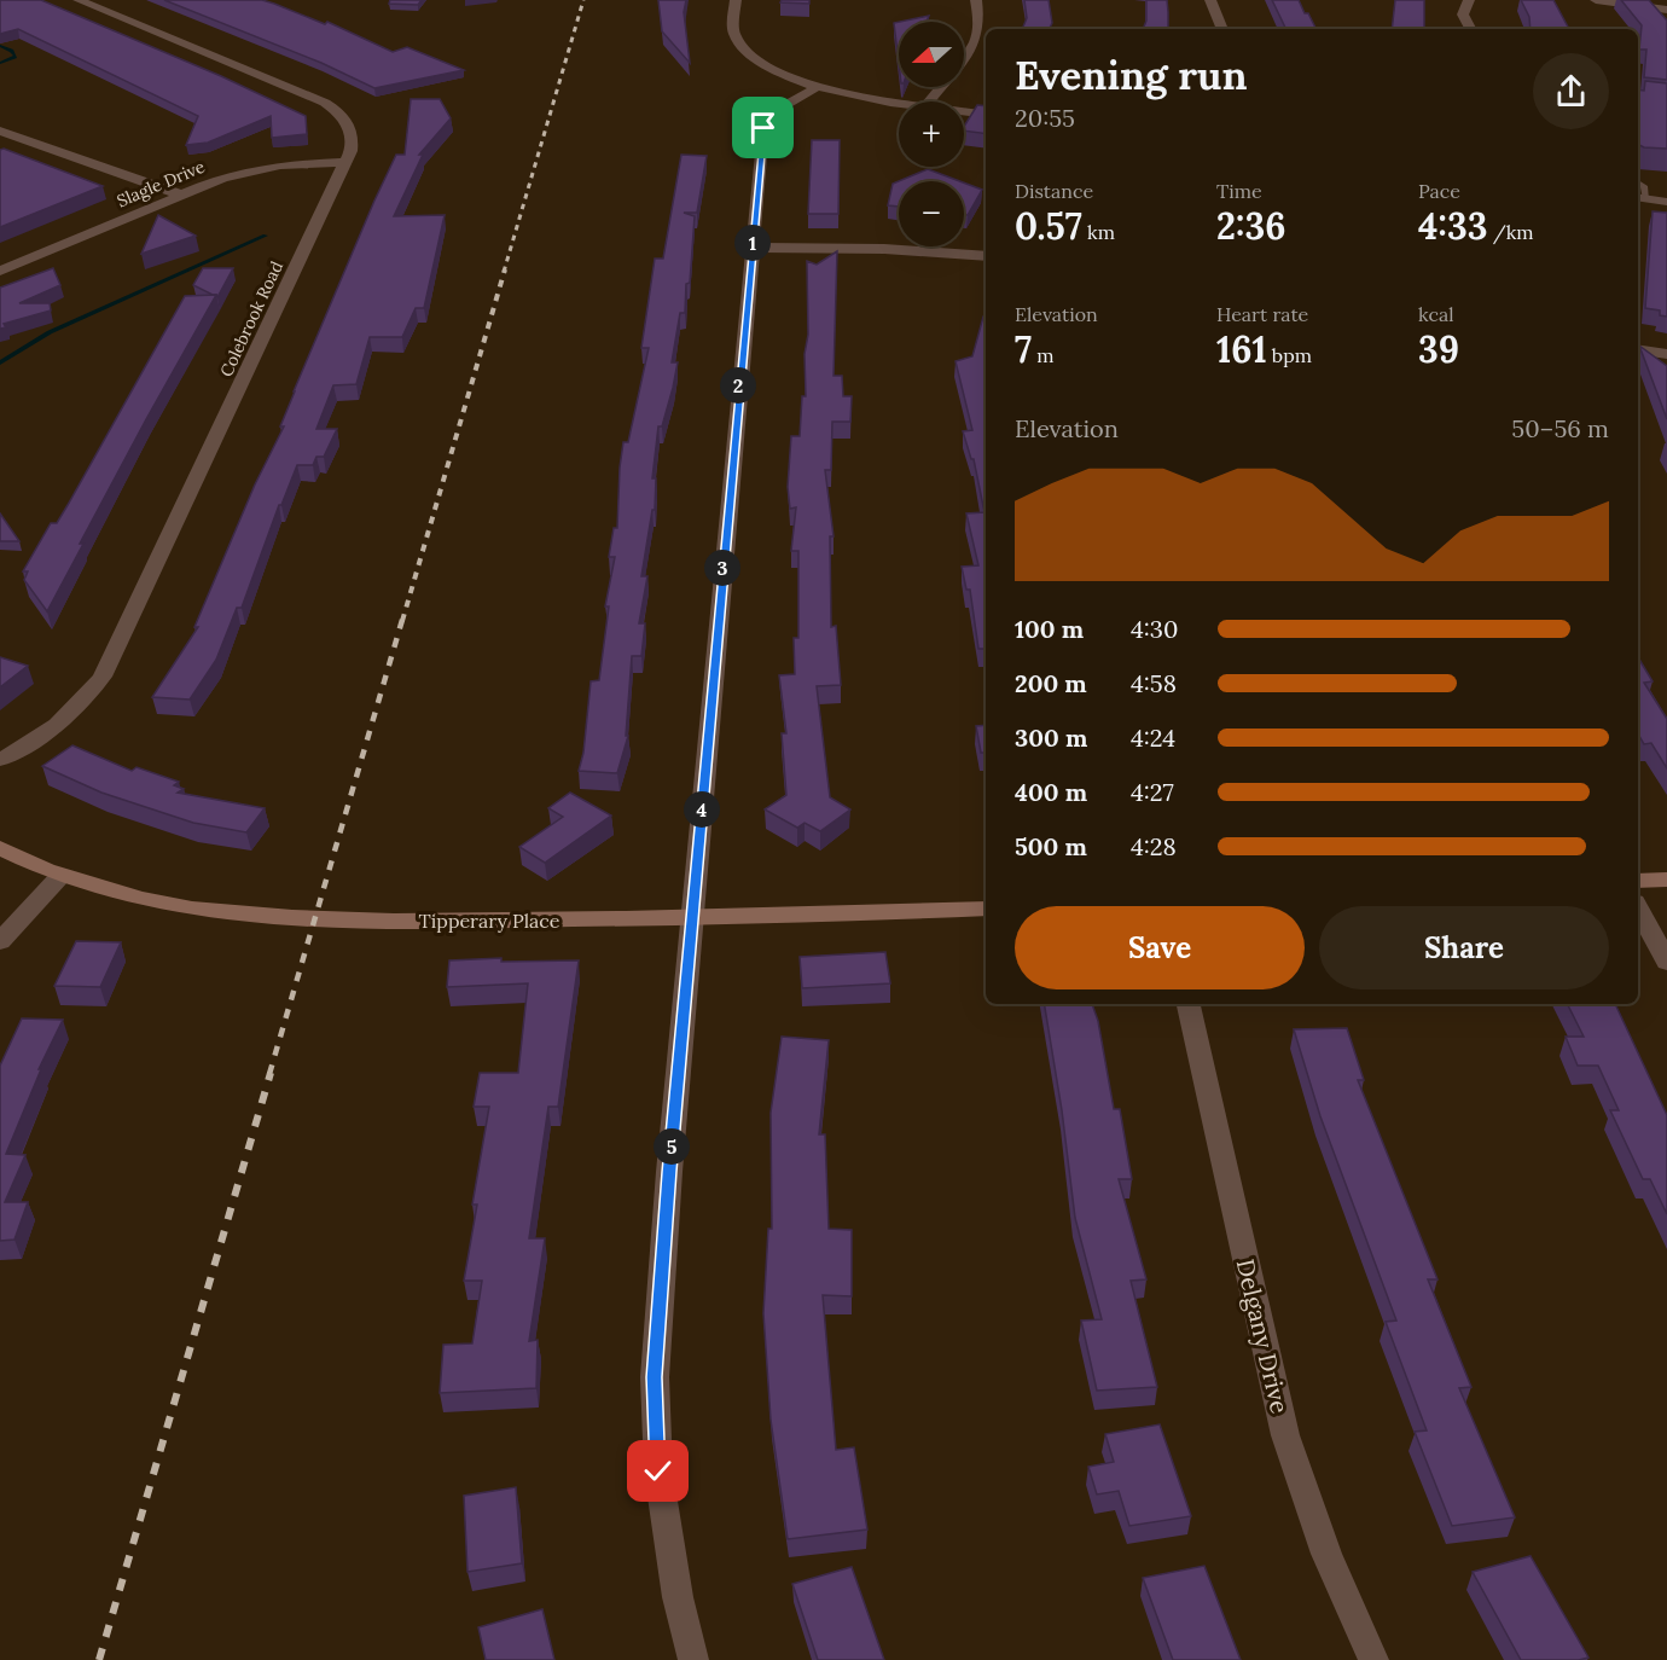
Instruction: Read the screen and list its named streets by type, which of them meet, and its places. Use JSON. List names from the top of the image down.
{
  "streets": {
    "street": [
      "Slagle Drive",
      "Colebrook Road",
      "Tipperary Place",
      "Delgany Drive"
    ]
  },
  "crossings": [
    ["Slagle Drive", "Colebrook Road"]
  ],
  "north": "left",
  "page": {
    "map_buttons": ["+", "−"],
    "heading": ["Evening run", "20:55"],
    "stats": [
      ["Distance", "0.57 km"],
      ["Time", "2:36"],
      ["Pace", "4:33 /km"],
      ["Elevation", "7 m"],
      ["Heart rate", "161 bpm"],
      ["kcal", "39"]
    ],
    "pins": [
      "1",
      "2",
      "3",
      "4",
      "5"
    ],
    "chart": ["Elevation", "50–56 m"],
    "list": [
      {
        "name": "100 m",
        "note": "4:30"
      },
      {
        "name": "200 m",
        "note": "4:58"
      },
      {
        "name": "300 m",
        "note": "4:24"
      },
      {
        "name": "400 m",
        "note": "4:27"
      },
      {
        "name": "500 m",
        "note": "4:28"
      }
    ],
    "buttons": ["Save", "Share"]
  }
}
